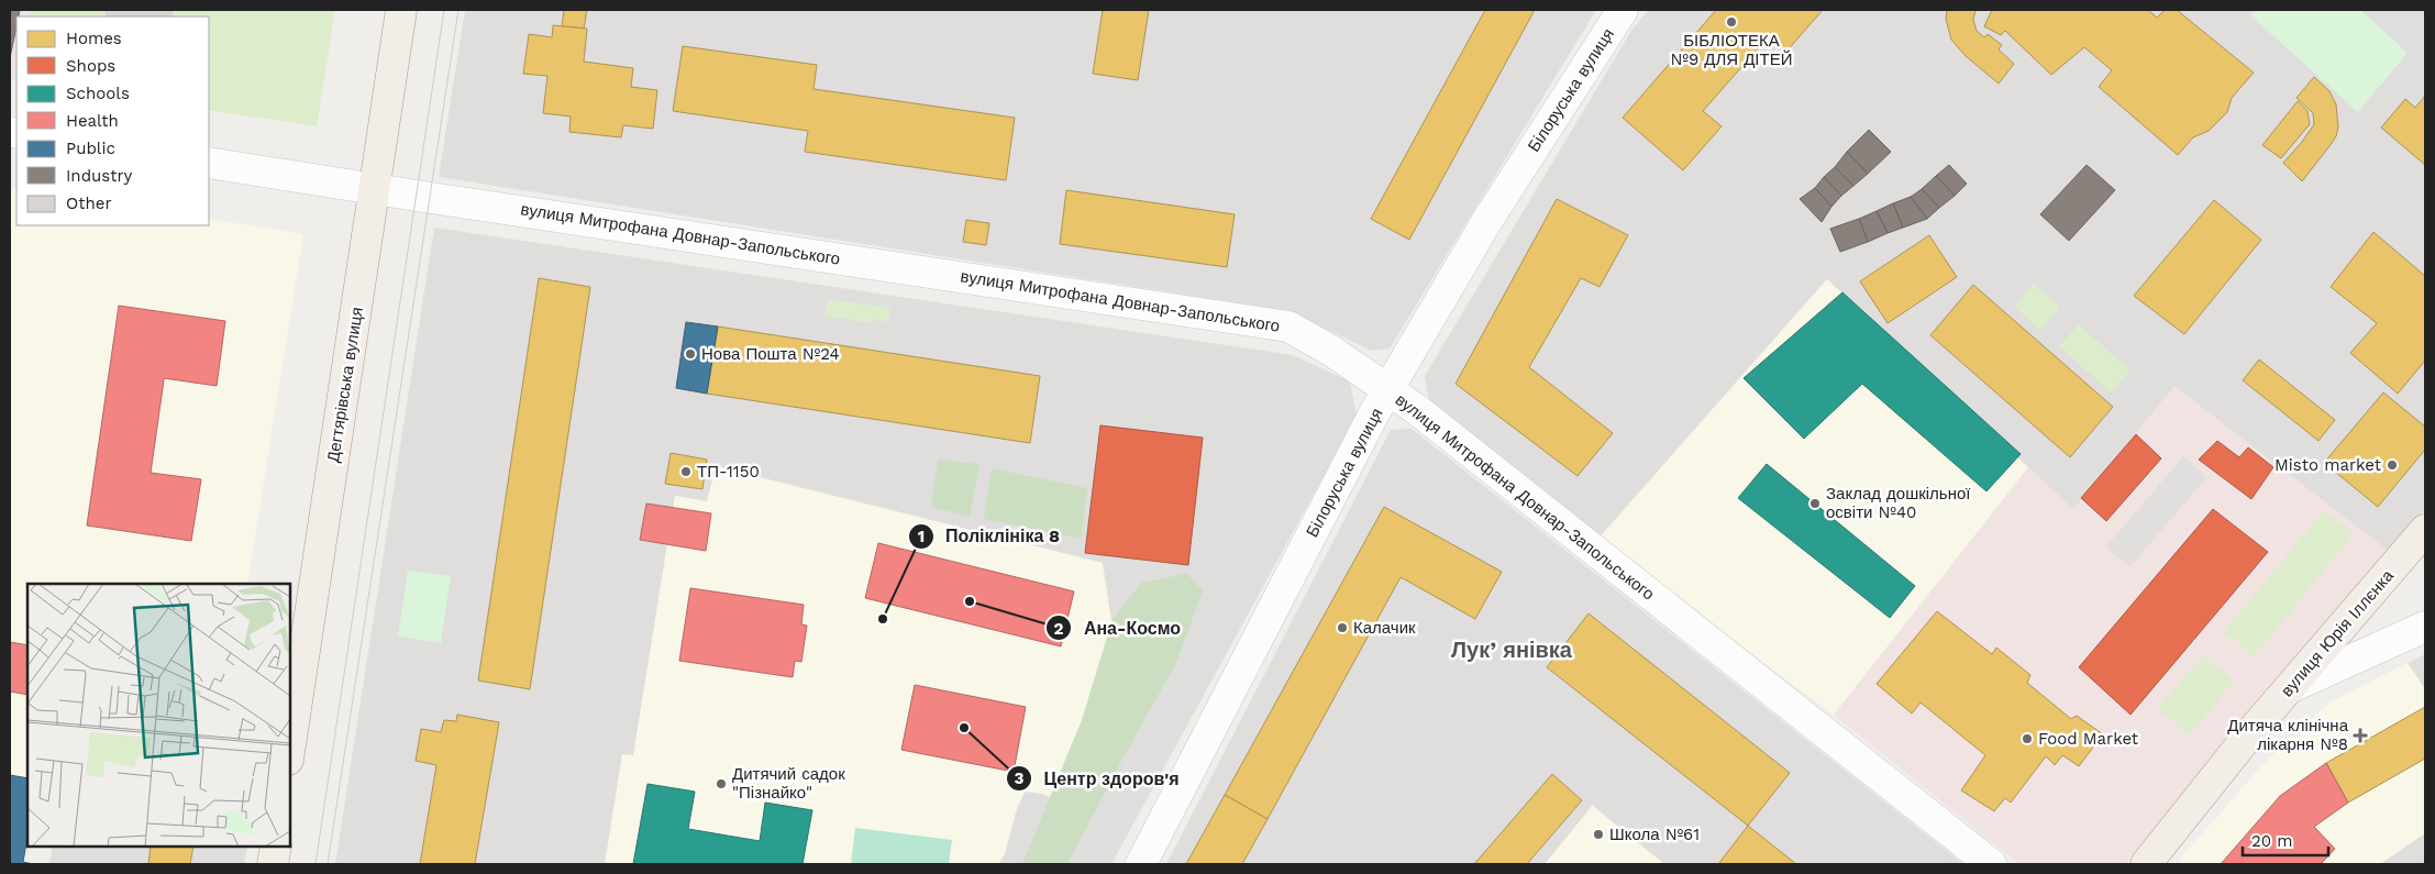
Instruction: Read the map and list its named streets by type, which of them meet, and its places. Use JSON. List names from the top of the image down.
{
  "streets": {
    "main road": ["Дегтярівська вулиця", "вулиця Юрія Іллєнка"],
    "street": ["Білоруська вулиця", "вулиця Митрофана Довнар-Запольського"]
  },
  "crossings": [
    ["Білоруська вулиця", "вулиця Митрофана Довнар-Запольського"],
    ["вулиця Митрофана Довнар-Запольського", "Дегтярівська вулиця"]
  ],
  "districts": ["Лукʼянівка"],
  "places": {
    "other": [
      "БІБЛІОТЕКА №9 ДЛЯ ДІТЕЙ",
      "Нова Пошта №24",
      "Misto market",
      "ТП-1150",
      "Заклад дошкільної освіти №40",
      "Ана-Космо",
      "Поліклініка 8",
      "Калачик",
      "Центр здоров'я",
      "Food Market",
      "Дитячий садок \"Пізнайко\"",
      "Школа №61"
    ],
    "health": ["Дитяча клінічна лікарня №8"]
  },
  "legend": [
    "Homes",
    "Shops",
    "Schools",
    "Health",
    "Public",
    "Industry",
    "Other"
  ],
  "scale_bar": "20 m"
}
